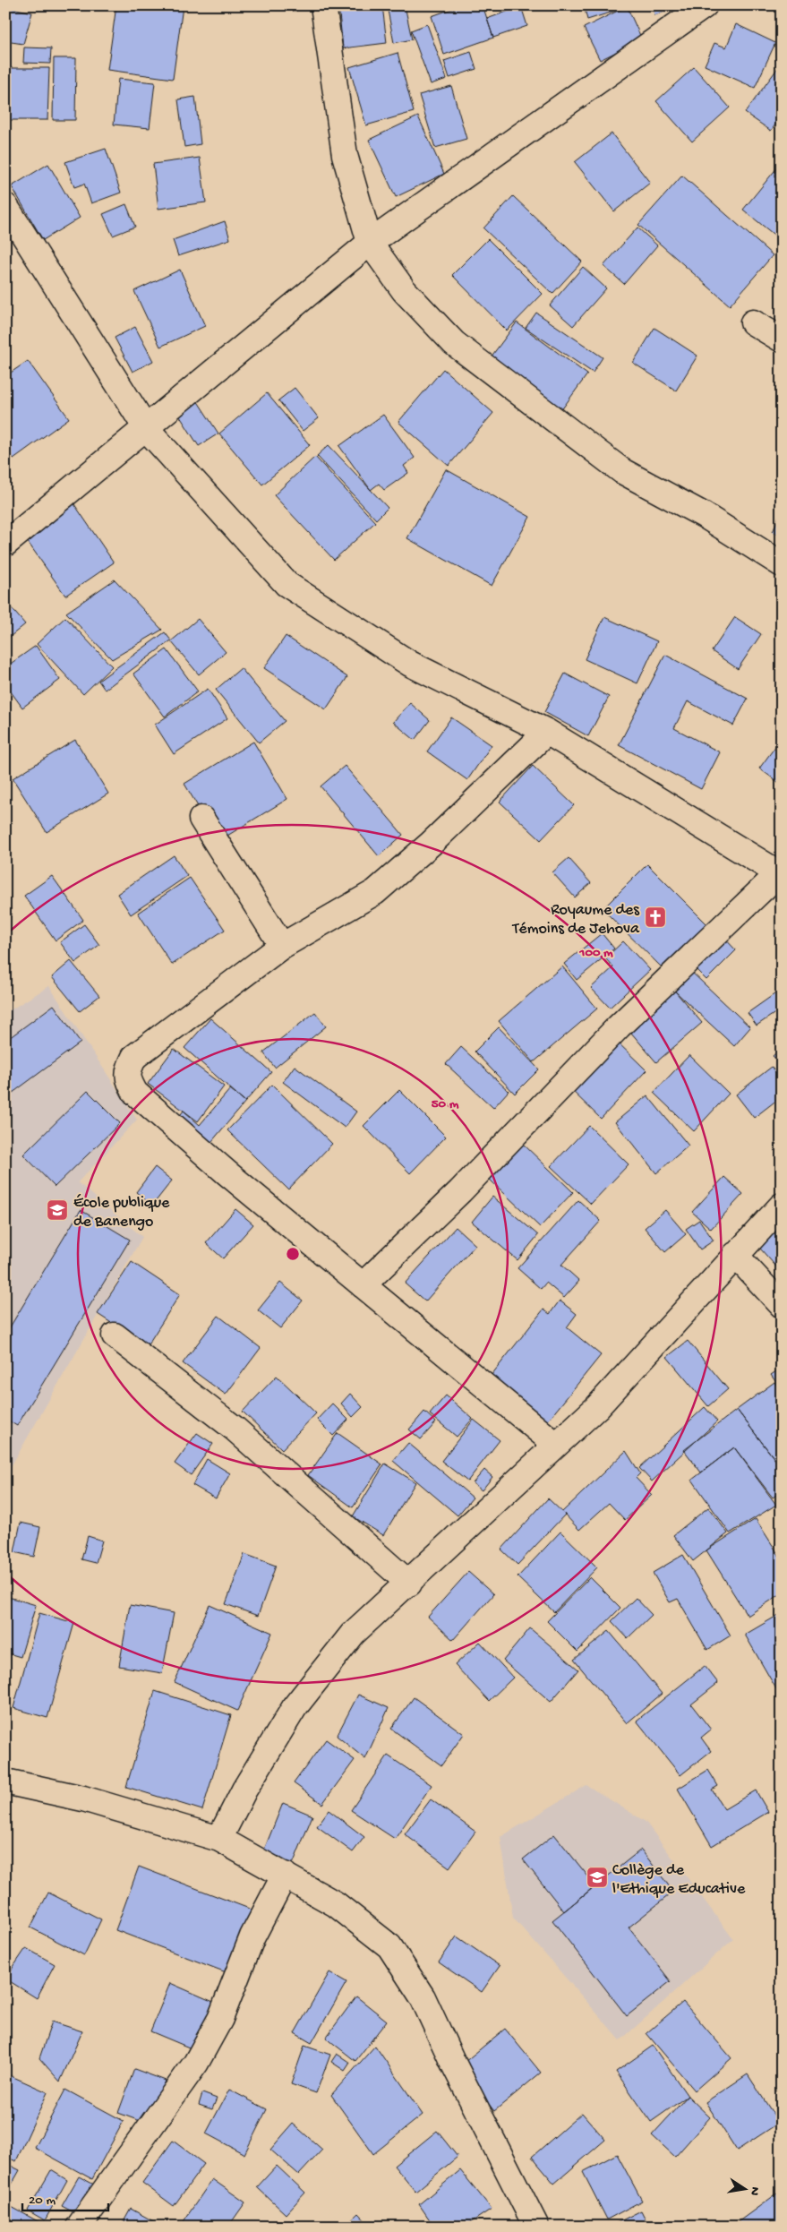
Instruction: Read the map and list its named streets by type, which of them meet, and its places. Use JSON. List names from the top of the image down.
{
  "places": {
    "church": ["Royaume des Témoins de Jehova"],
    "school or university": ["École publique de Banengo", "Collège de l'Ethique Educative"]
  },
  "scale_bar": "20 m",
  "north": "right",
  "rings": ["100 m", "50 m"]
}
